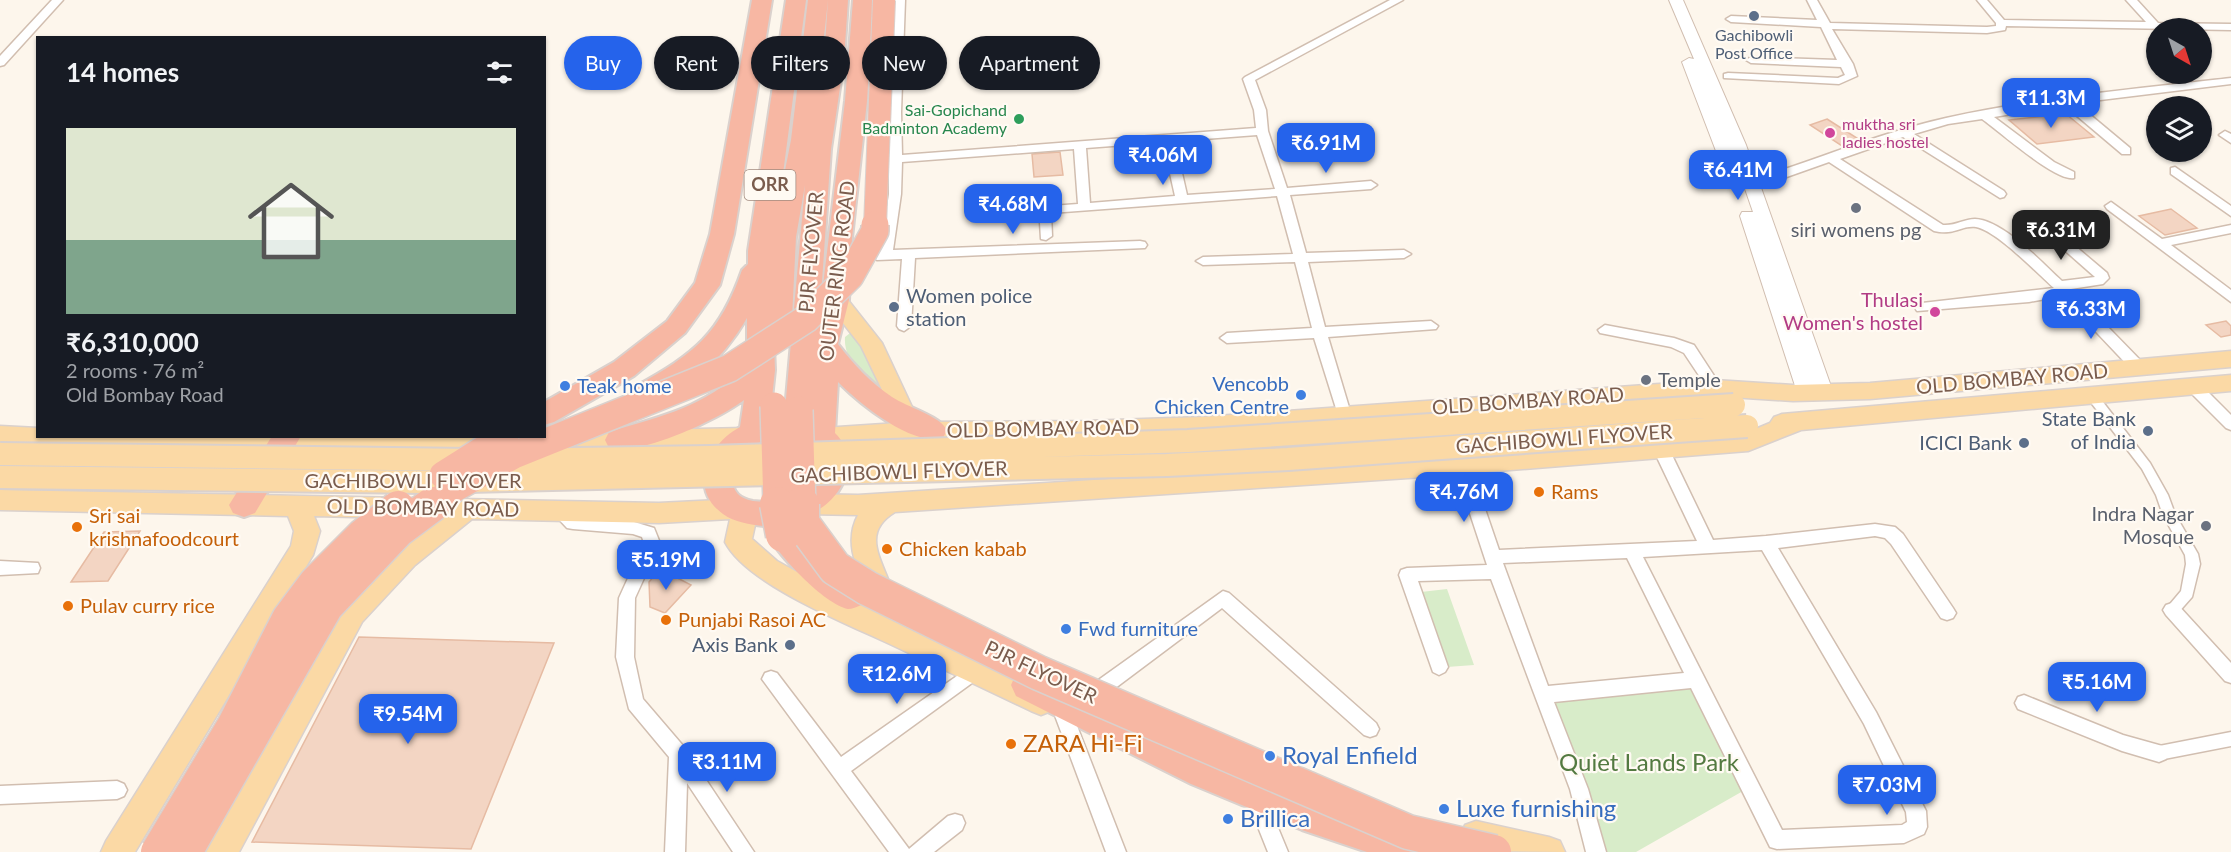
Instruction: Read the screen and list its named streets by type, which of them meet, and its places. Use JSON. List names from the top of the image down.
{
  "streets": {
    "highway": ["ORR", "PJR FLYOVER", "OUTER RING ROAD"],
    "main road": ["OLD BOMBAY ROAD", "GACHIBOWLI FLYOVER"]
  },
  "crossings": [
    ["ORR", "OUTER RING ROAD"],
    ["ORR", "OLD BOMBAY ROAD"],
    ["OUTER RING ROAD", "OLD BOMBAY ROAD"],
    ["OLD BOMBAY ROAD", "GACHIBOWLI FLYOVER"]
  ],
  "parks": ["Quiet Lands Park"],
  "places": [
    "Gachibowli Post Office",
    "Sai-Gopichand Badminton Academy",
    "muktha sri ladies hostel",
    "siri womens pg",
    "Women police station",
    "Thulasi Women's hostel",
    "Temple",
    "Teak home",
    "Vencobb Chicken Centre",
    "State Bank of India",
    "ICICI Bank",
    "Rams",
    "Indra Nagar Mosque",
    "Sri sai krishnafoodcourt",
    "Chicken kabab",
    "Pulav curry rice",
    "Punjabi Rasoi AC",
    "Fwd furniture",
    "Axis Bank",
    "ZARA Hi-Fi",
    "Royal Enfield",
    "Luxe furnishing",
    "Brillica"
  ],
  "north": "bottom right",
  "page": {
    "chip": [
      "Buy",
      "Rent",
      "Filters",
      "New",
      "Apartment"
    ],
    "heading": "14 homes",
    "price": [
      "₹11.3M",
      "₹6.91M",
      "₹4.06M",
      "₹6.41M",
      "₹4.68M",
      "₹6.31M",
      "₹6.33M",
      "₹4.76M",
      "₹5.19M",
      "₹12.6M",
      "₹5.16M",
      "₹9.54M",
      "₹3.11M",
      "₹7.03M"
    ],
    "list": [
      {
        "name": "₹6,310,000",
        "note": "2 rooms · 76 m² · Old Bombay Road"
      }
    ]
  }
}
